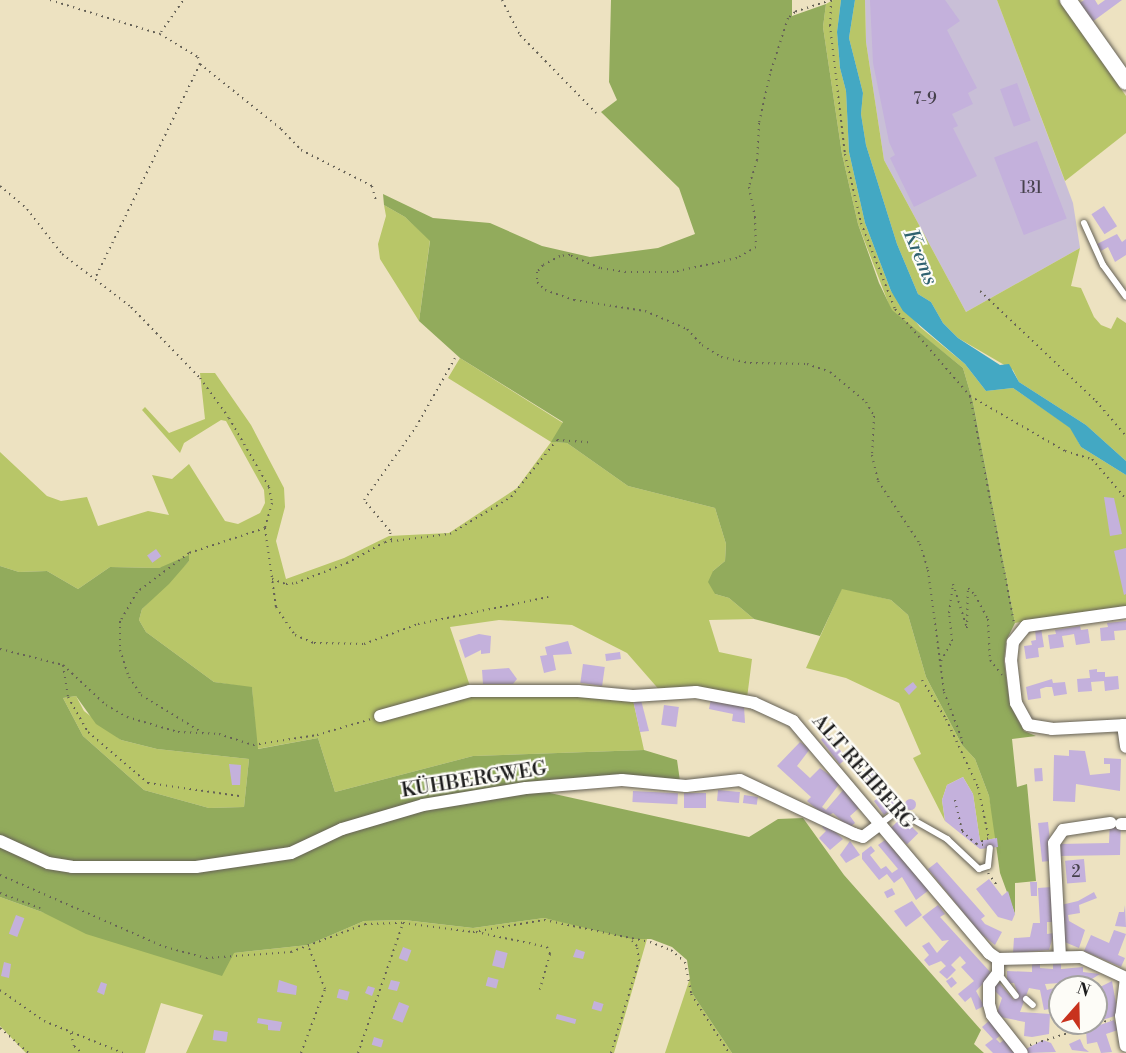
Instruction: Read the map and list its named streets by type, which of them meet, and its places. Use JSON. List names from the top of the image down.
{
  "streets": {
    "street": ["ALT REHBERG", "KÜHBERGWEG"]
  },
  "crossings": [
    ["ALT REHBERG", "KÜHBERGWEG"]
  ],
  "water": ["Krems"],
  "house_numbers": ["7-9", "131", "2"],
  "north": "top"
}
